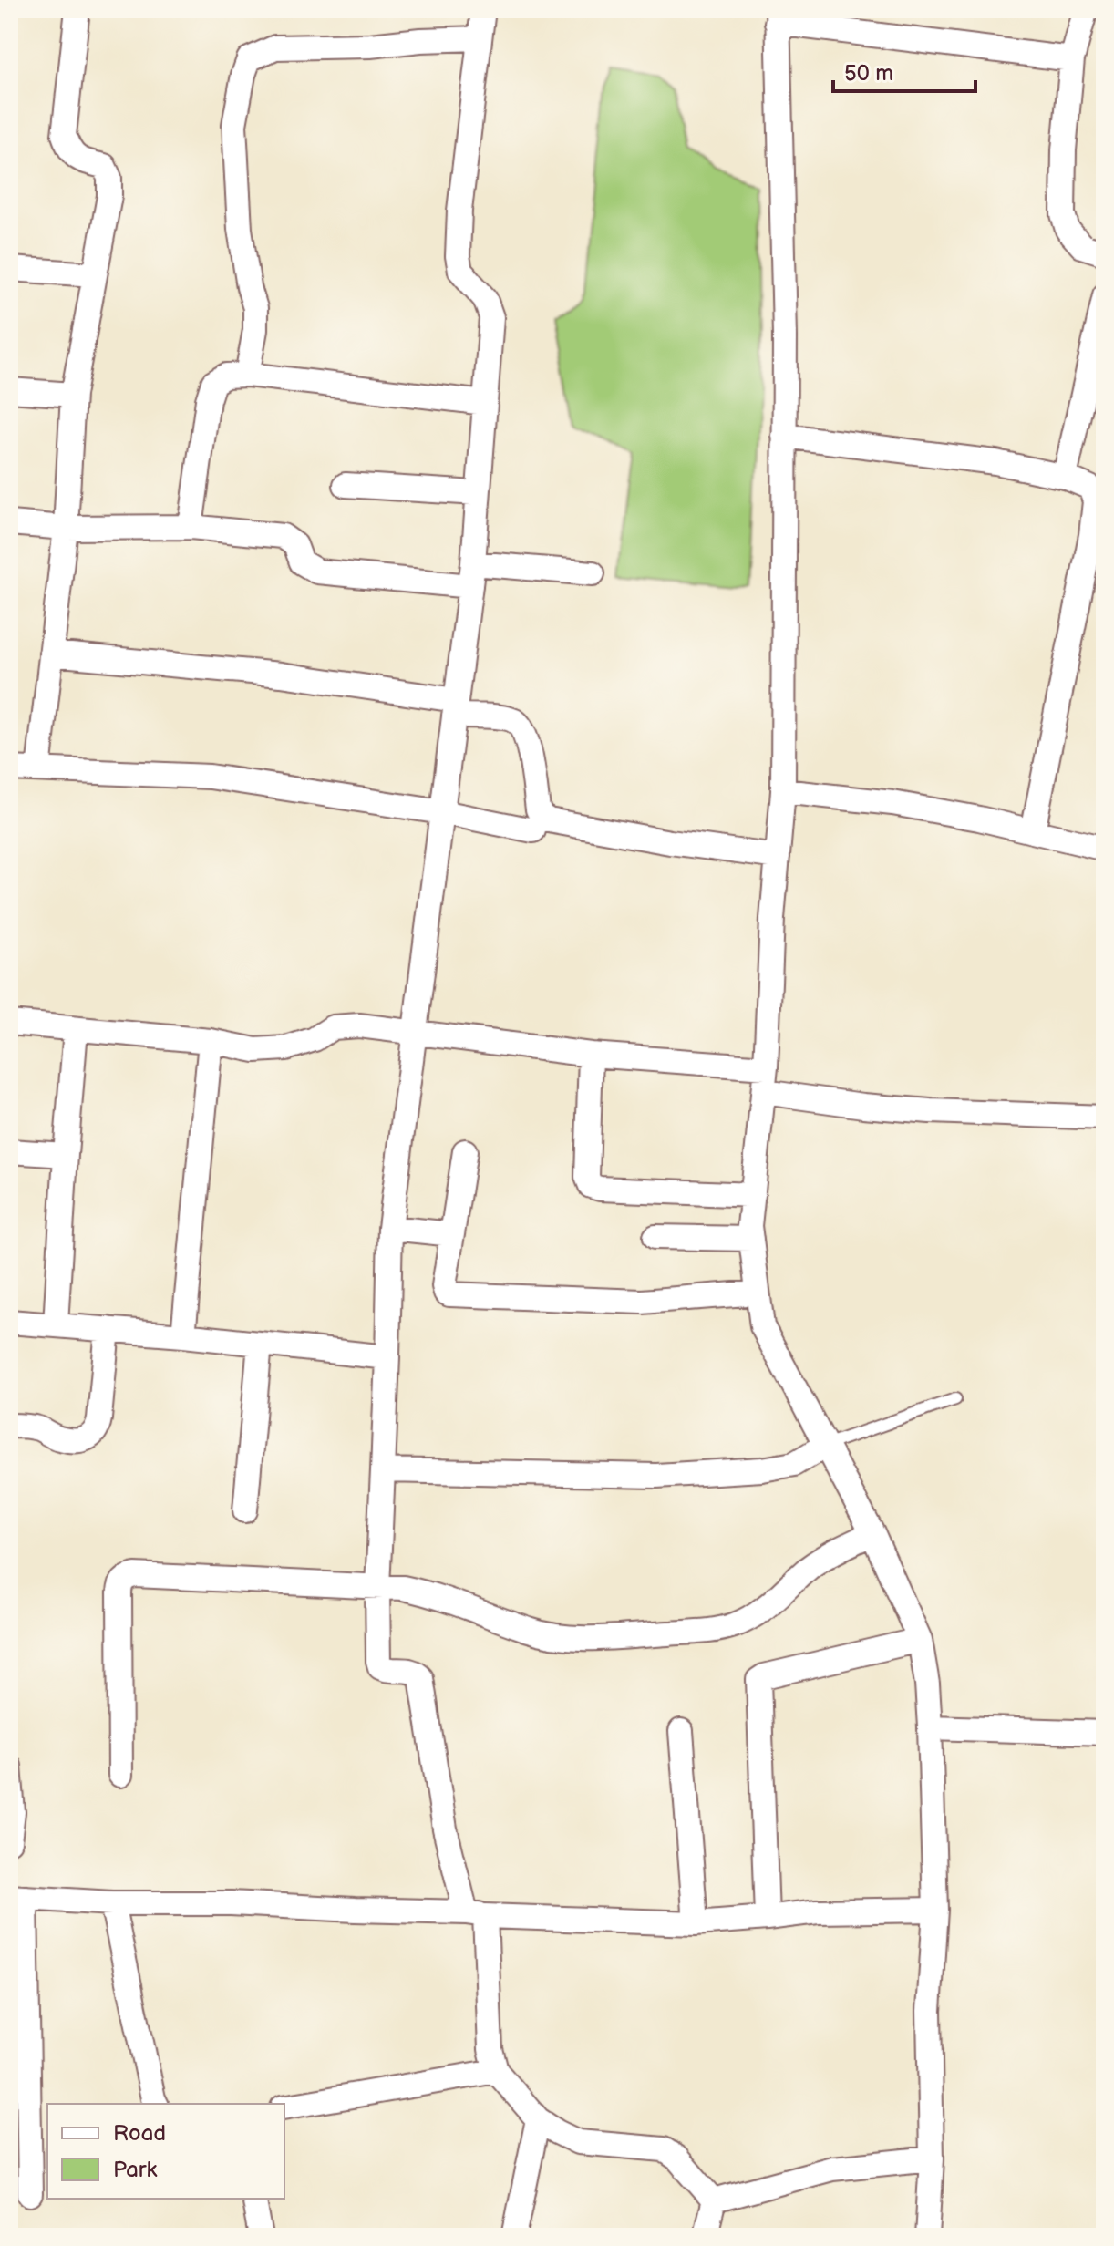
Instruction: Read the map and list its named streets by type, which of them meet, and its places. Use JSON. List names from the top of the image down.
{
  "legend": ["Road", "Park"],
  "scale_bar": "50 m"
}
